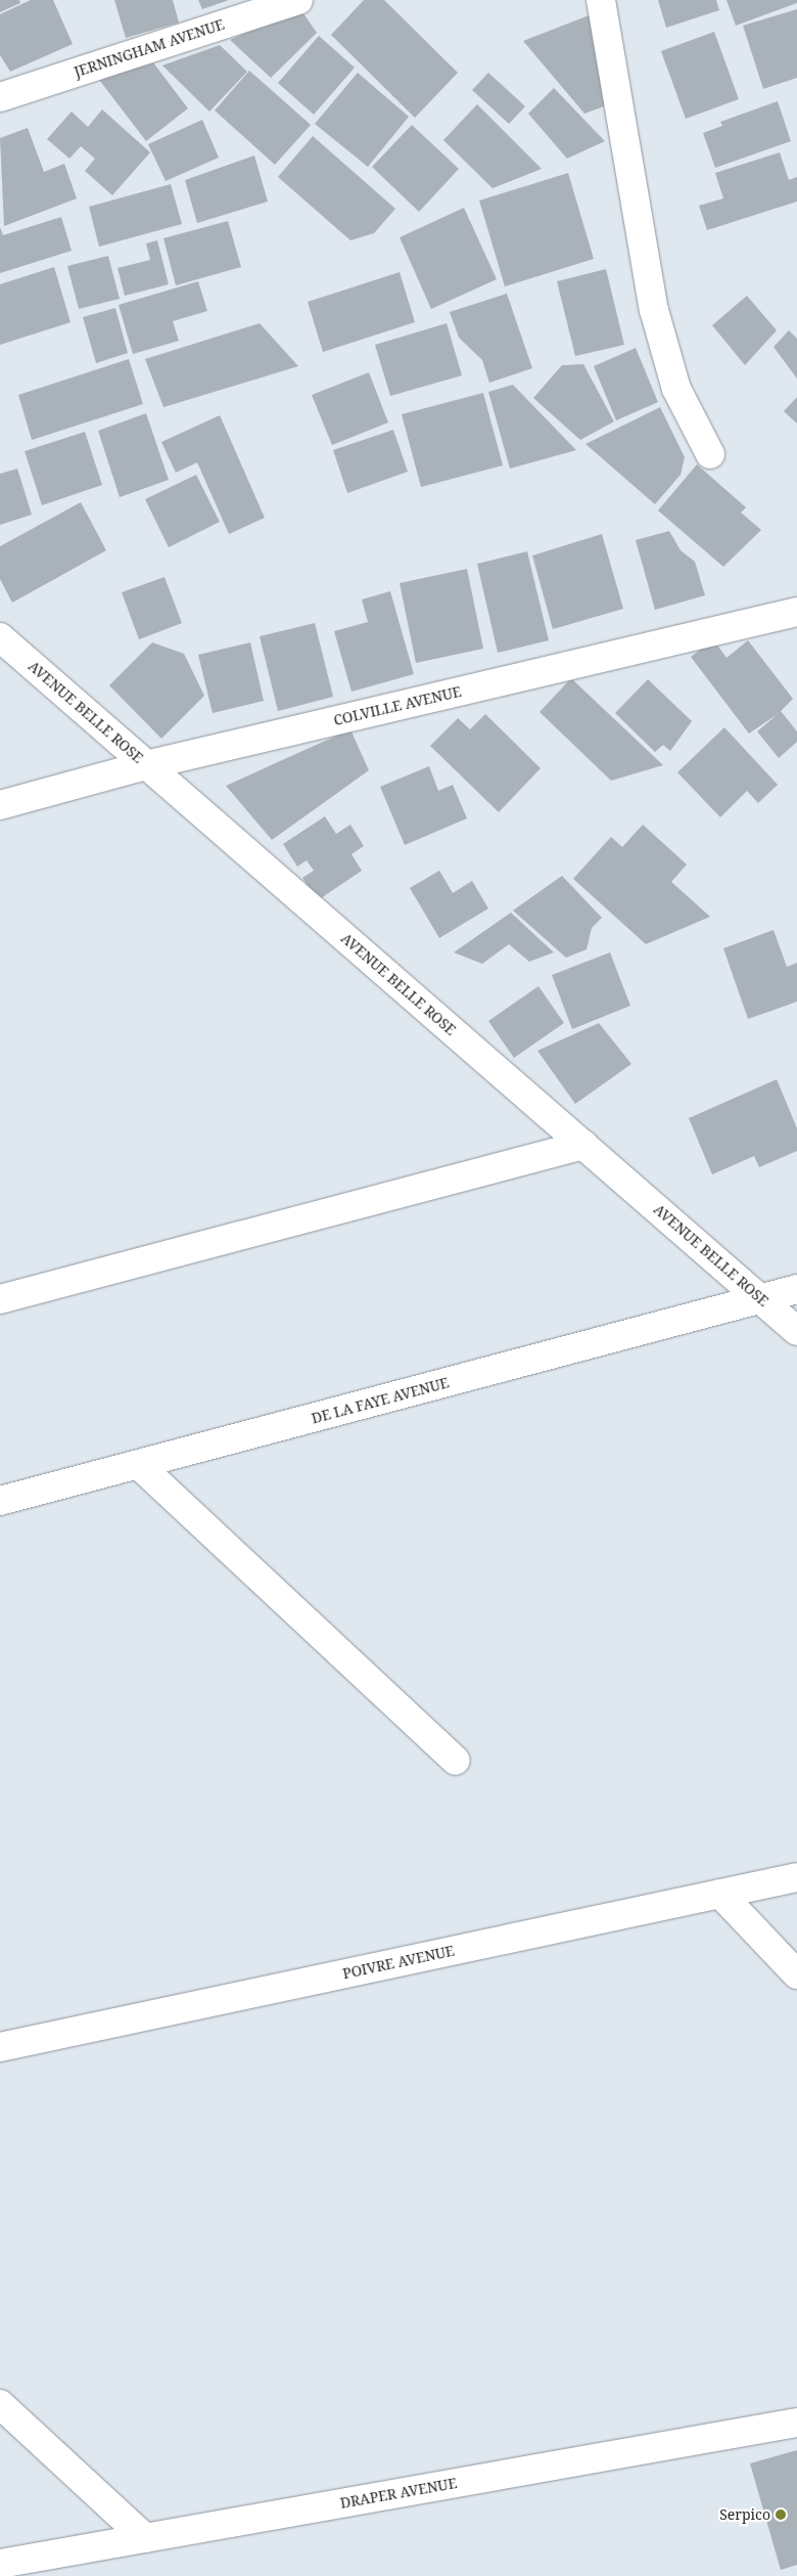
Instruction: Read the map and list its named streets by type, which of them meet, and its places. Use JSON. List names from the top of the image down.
{
  "streets": {
    "street": [
      "JERNINGHAM AVENUE",
      "COLVILLE AVENUE",
      "AVENUE BELLE ROSE",
      "DE LA FAYE AVENUE",
      "POIVRE AVENUE",
      "DRAPER AVENUE"
    ]
  },
  "crossings": [
    ["COLVILLE AVENUE", "AVENUE BELLE ROSE"],
    ["AVENUE BELLE ROSE", "DE LA FAYE AVENUE"]
  ],
  "places": ["Serpico"]
}
